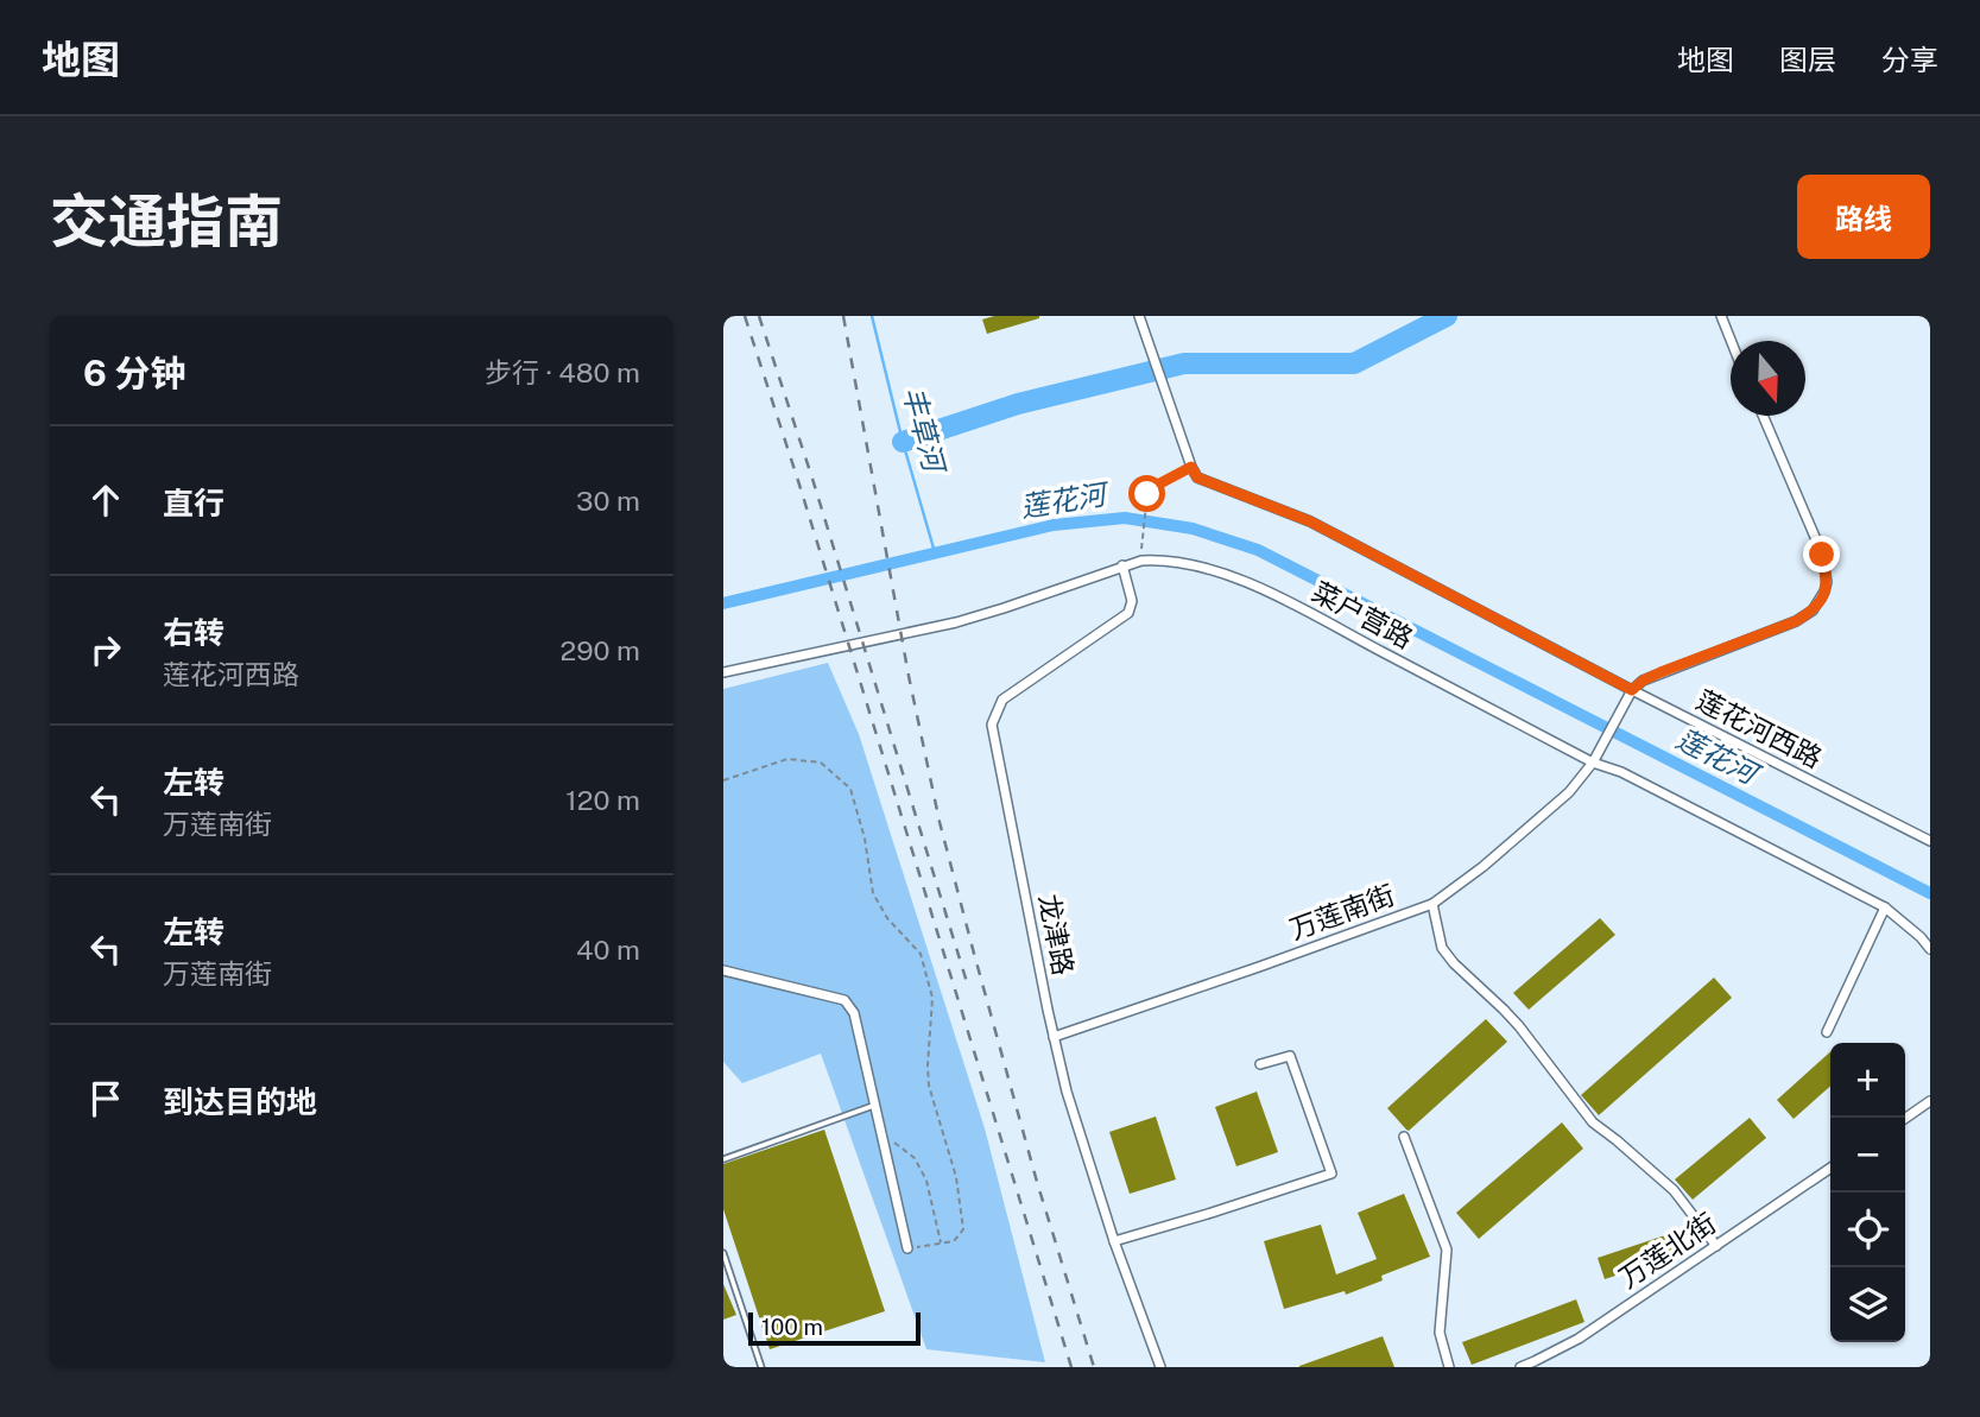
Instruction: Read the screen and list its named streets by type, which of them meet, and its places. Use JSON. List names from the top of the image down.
{
  "streets": {
    "street": [
      "菜户营路",
      "莲花河西路",
      "万莲南街",
      "龙津路",
      "万莲北街"
    ]
  },
  "crossings": [
    ["菜户营路", "万莲南街"],
    ["菜户营路", "龙津路"],
    ["莲花河西路", "万莲南街"],
    ["万莲南街", "龙津路"]
  ],
  "water": ["丰草河", "莲花河"],
  "scale_bar": "100 m",
  "north": "bottom",
  "page": {
    "header": "地图",
    "nav": ["地图", "图层", "分享"],
    "title": "交通指南",
    "buttons": "路线",
    "heading": ["6 分钟", "步行 · 480 m"],
    "list": [
      ["直行", "30 m"],
      ["右转", "莲花河西路", "290 m"],
      ["左转", "万莲南街", "120 m"],
      ["左转", "万莲南街", "40 m"],
      "到达目的地"
    ],
    "map_buttons": ["+", "−"],
    "scale": "100 m"
  }
}
